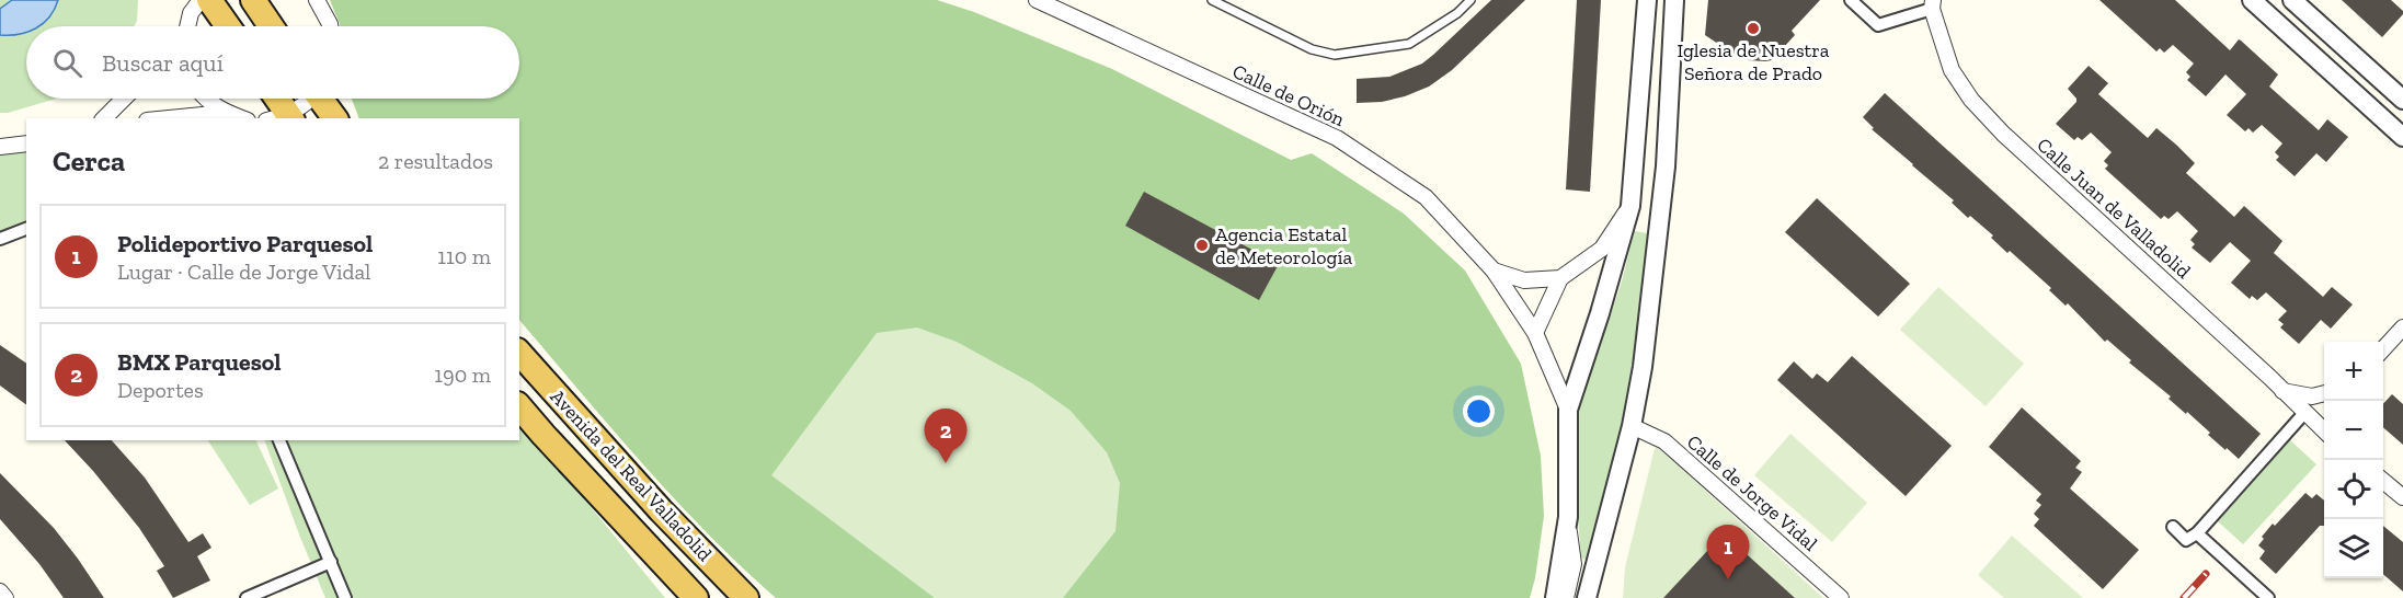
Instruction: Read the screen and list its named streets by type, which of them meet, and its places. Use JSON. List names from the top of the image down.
{
  "streets": {
    "highway": ["Avenida del Real Valladolid"],
    "street": ["Calle de Orión", "Calle Juan de Valladolid", "Calle de Jorge Vidal"]
  },
  "places": ["Iglesia de Nuestra Señora de Prado", "Agencia Estatal de Meteorología"],
  "page": {
    "search": "Buscar aquí",
    "heading": ["Cerca", "2 resultados"],
    "list": [
      {
        "mark": "1",
        "name": "Polideportivo Parquesol",
        "note": "Lugar · Calle de Jorge Vidal",
        "value": "110 m"
      },
      {
        "mark": "2",
        "name": "BMX Parquesol",
        "note": "Deportes",
        "value": "190 m"
      }
    ],
    "map_buttons": ["+", "−"],
    "pins": ["2", "1"]
  }
}
